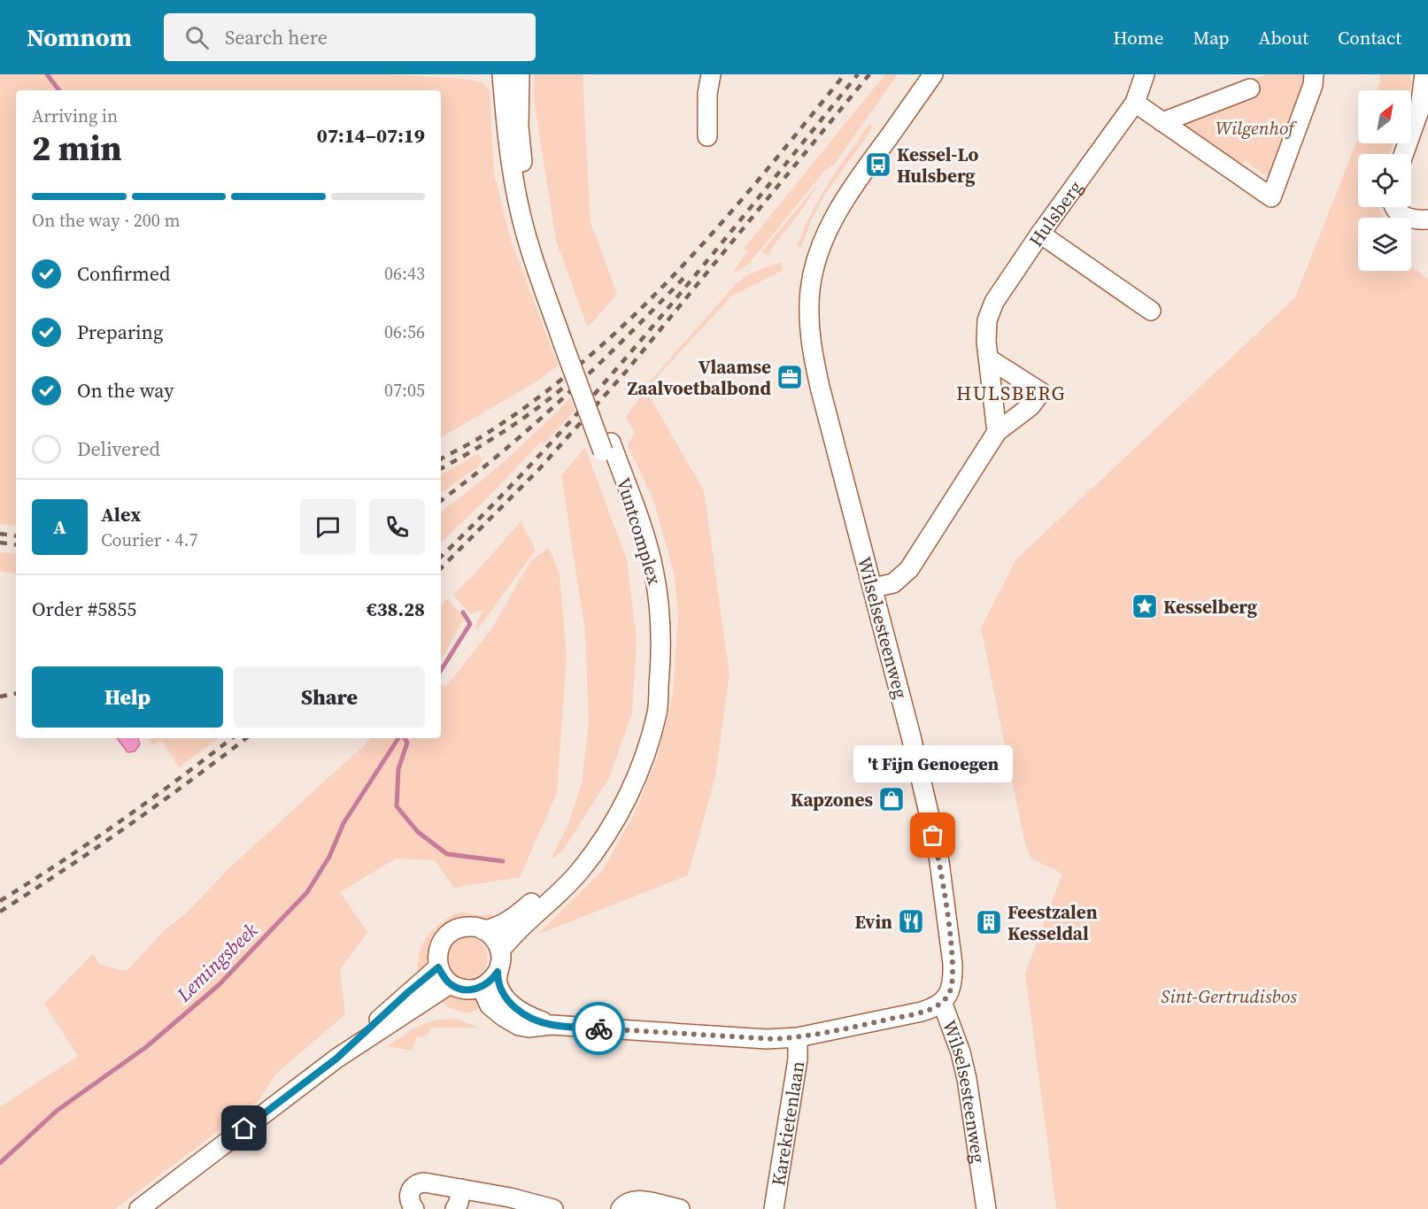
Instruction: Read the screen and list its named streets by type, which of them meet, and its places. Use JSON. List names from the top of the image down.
{
  "streets": {
    "street": [
      "Hulsberg",
      "Vuntcomplex",
      "Wilselsesteenweg",
      "Karekietenlaan"
    ]
  },
  "districts": ["HULSBERG"],
  "water": ["Lemingsbeek"],
  "parks": ["Wilgenhof", "Sint-Gertrudisbos"],
  "places": {
    "bus stop": ["Kessel-Lo Hulsberg"],
    "office": ["Vlaamse Zaalvoetbalbond"],
    "place": ["Kesselberg"],
    "shop": ["Kapzones"],
    "other": ["'t Fijn Genoegen"],
    "restaurant": ["Evin"],
    "building": ["Feestzalen Kesseldal"]
  },
  "north": "top right",
  "page": {
    "header": "Nomnom",
    "search": "Search here",
    "nav": [
      "Home",
      "Map",
      "About",
      "Contact"
    ],
    "heading": ["2 min", "Arriving in", "07:14–07:19"],
    "panel": [
      "Alex",
      "Courier · 4.7",
      "Order #5855",
      "€38.28"
    ],
    "bar": "On the way · 200 m",
    "list": [
      ["Confirmed", "06:43"],
      ["Preparing", "06:56"],
      ["On the way", "07:05"],
      "Delivered"
    ],
    "round": "A",
    "buttons": ["Help", "Share"],
    "bubble": "'t Fijn Genoegen"
  }
}
